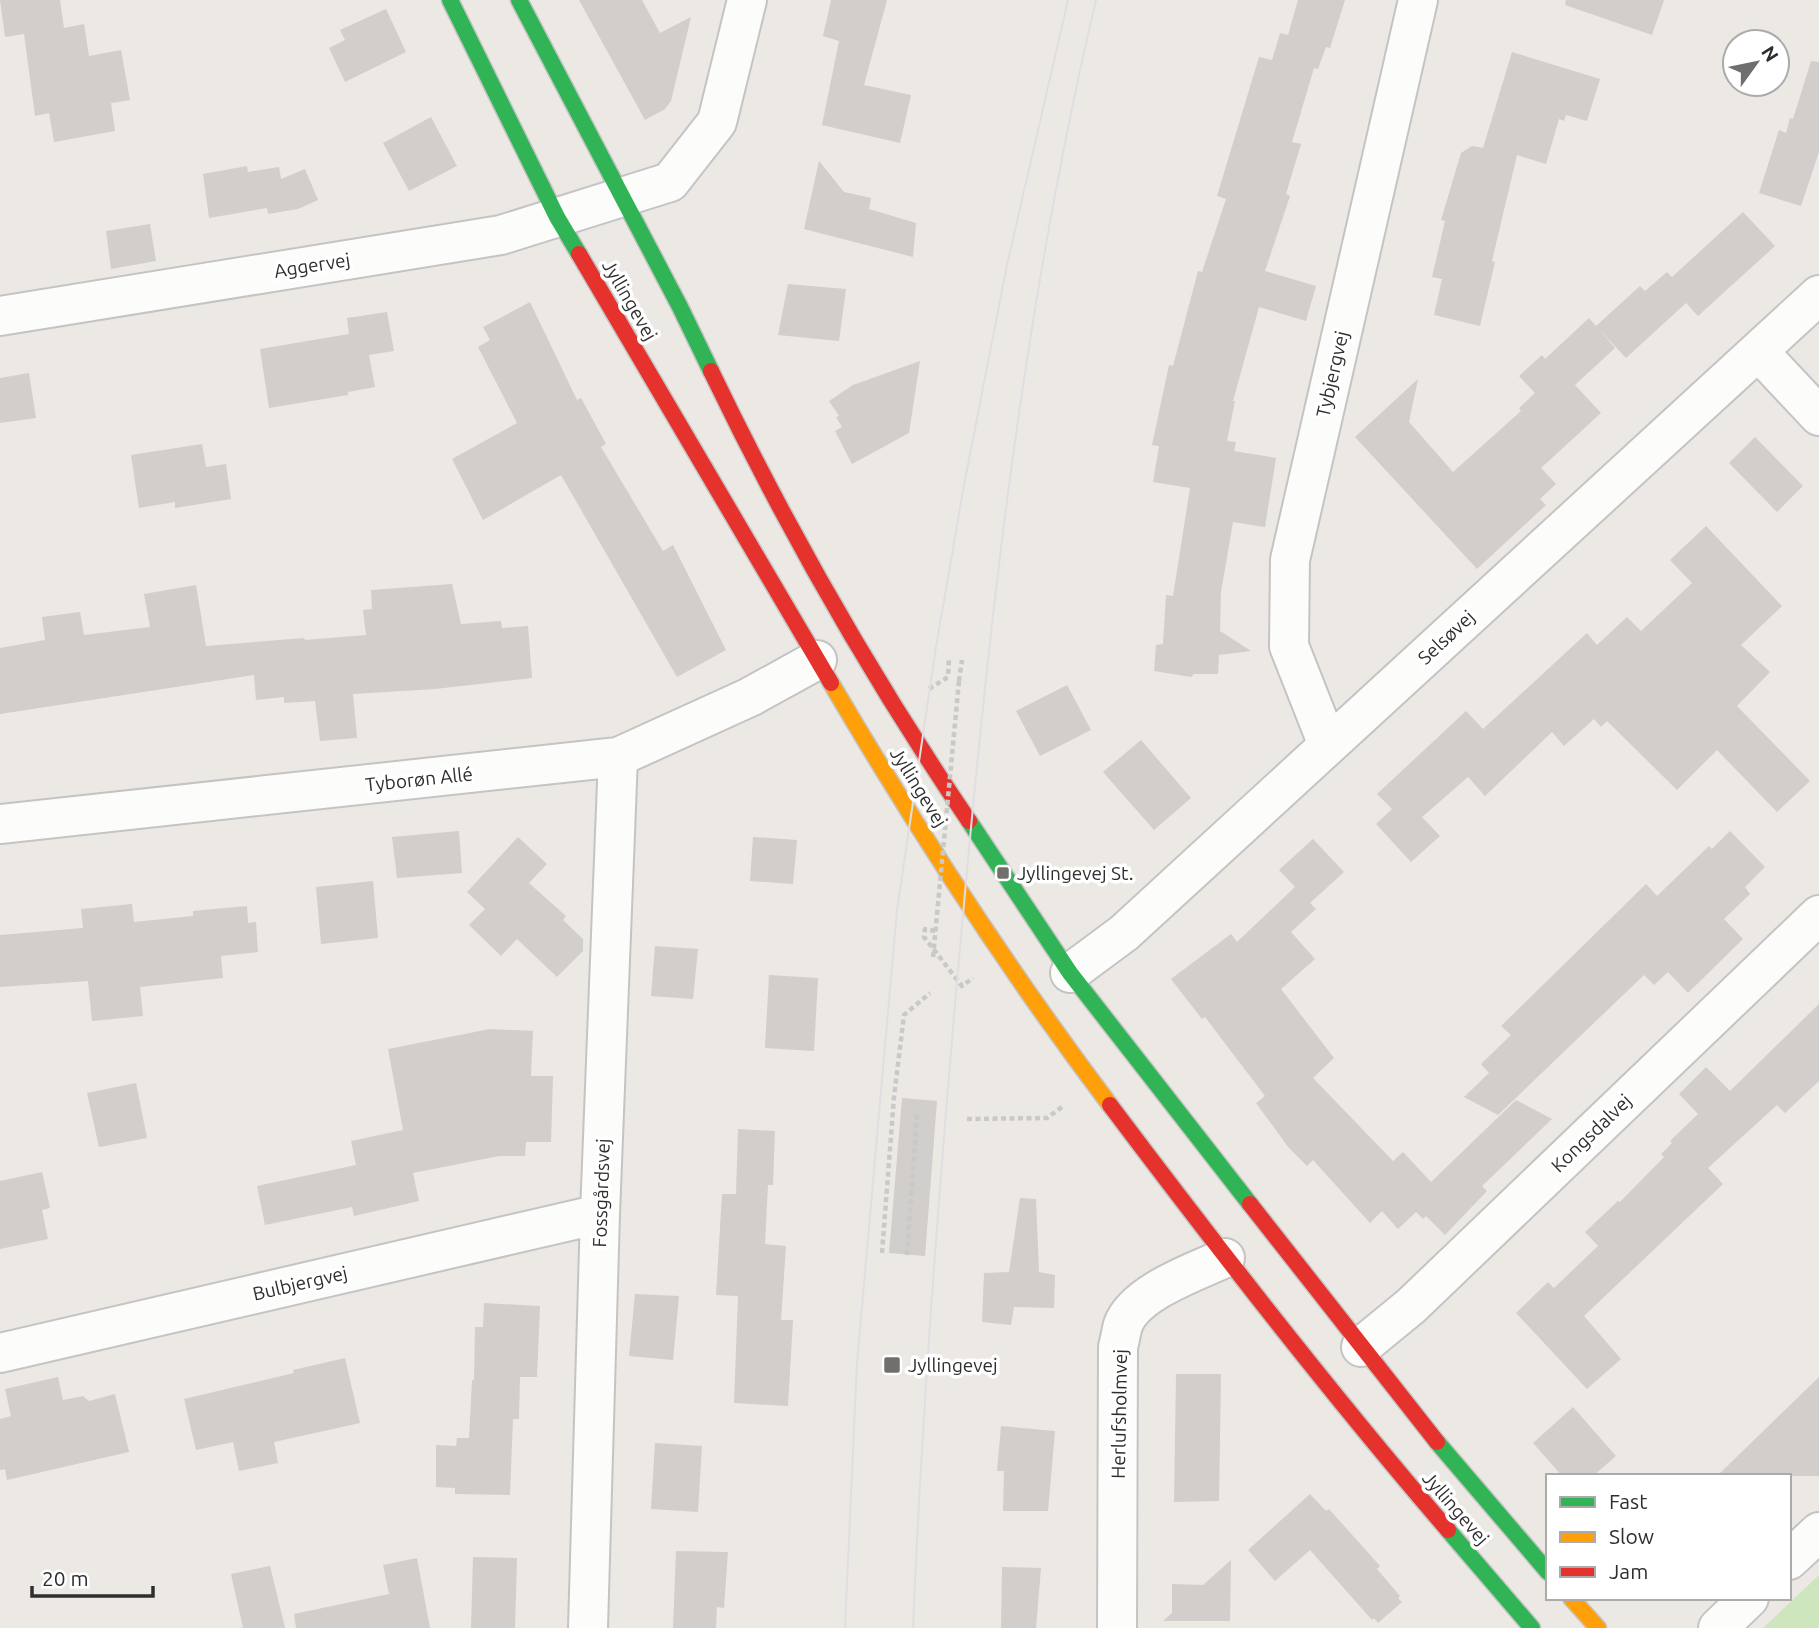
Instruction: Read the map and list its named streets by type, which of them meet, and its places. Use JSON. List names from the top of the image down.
{
  "streets": {
    "street": [
      "Aggervej",
      "Jyllingevej",
      "Tybjergvej",
      "Selsøvej",
      "Tyborøn Allé",
      "Kongsdalvej",
      "Fossgårdsvej",
      "Bulbjergvej",
      "Herlufsholmvej"
    ]
  },
  "crossings": [
    ["Aggervej", "Jyllingevej"],
    ["Jyllingevej", "Selsøvej"],
    ["Jyllingevej", "Tyborøn Allé"],
    ["Jyllingevej", "Kongsdalvej"],
    ["Jyllingevej", "Herlufsholmvej"],
    ["Tybjergvej", "Selsøvej"],
    ["Tyborøn Allé", "Fossgårdsvej"],
    ["Fossgårdsvej", "Bulbjergvej"]
  ],
  "places": {
    "transit": ["Jyllingevej St.", "Jyllingevej"]
  },
  "legend": ["Fast", "Slow", "Jam"],
  "scale_bar": "20 m",
  "north": "top right"
}
